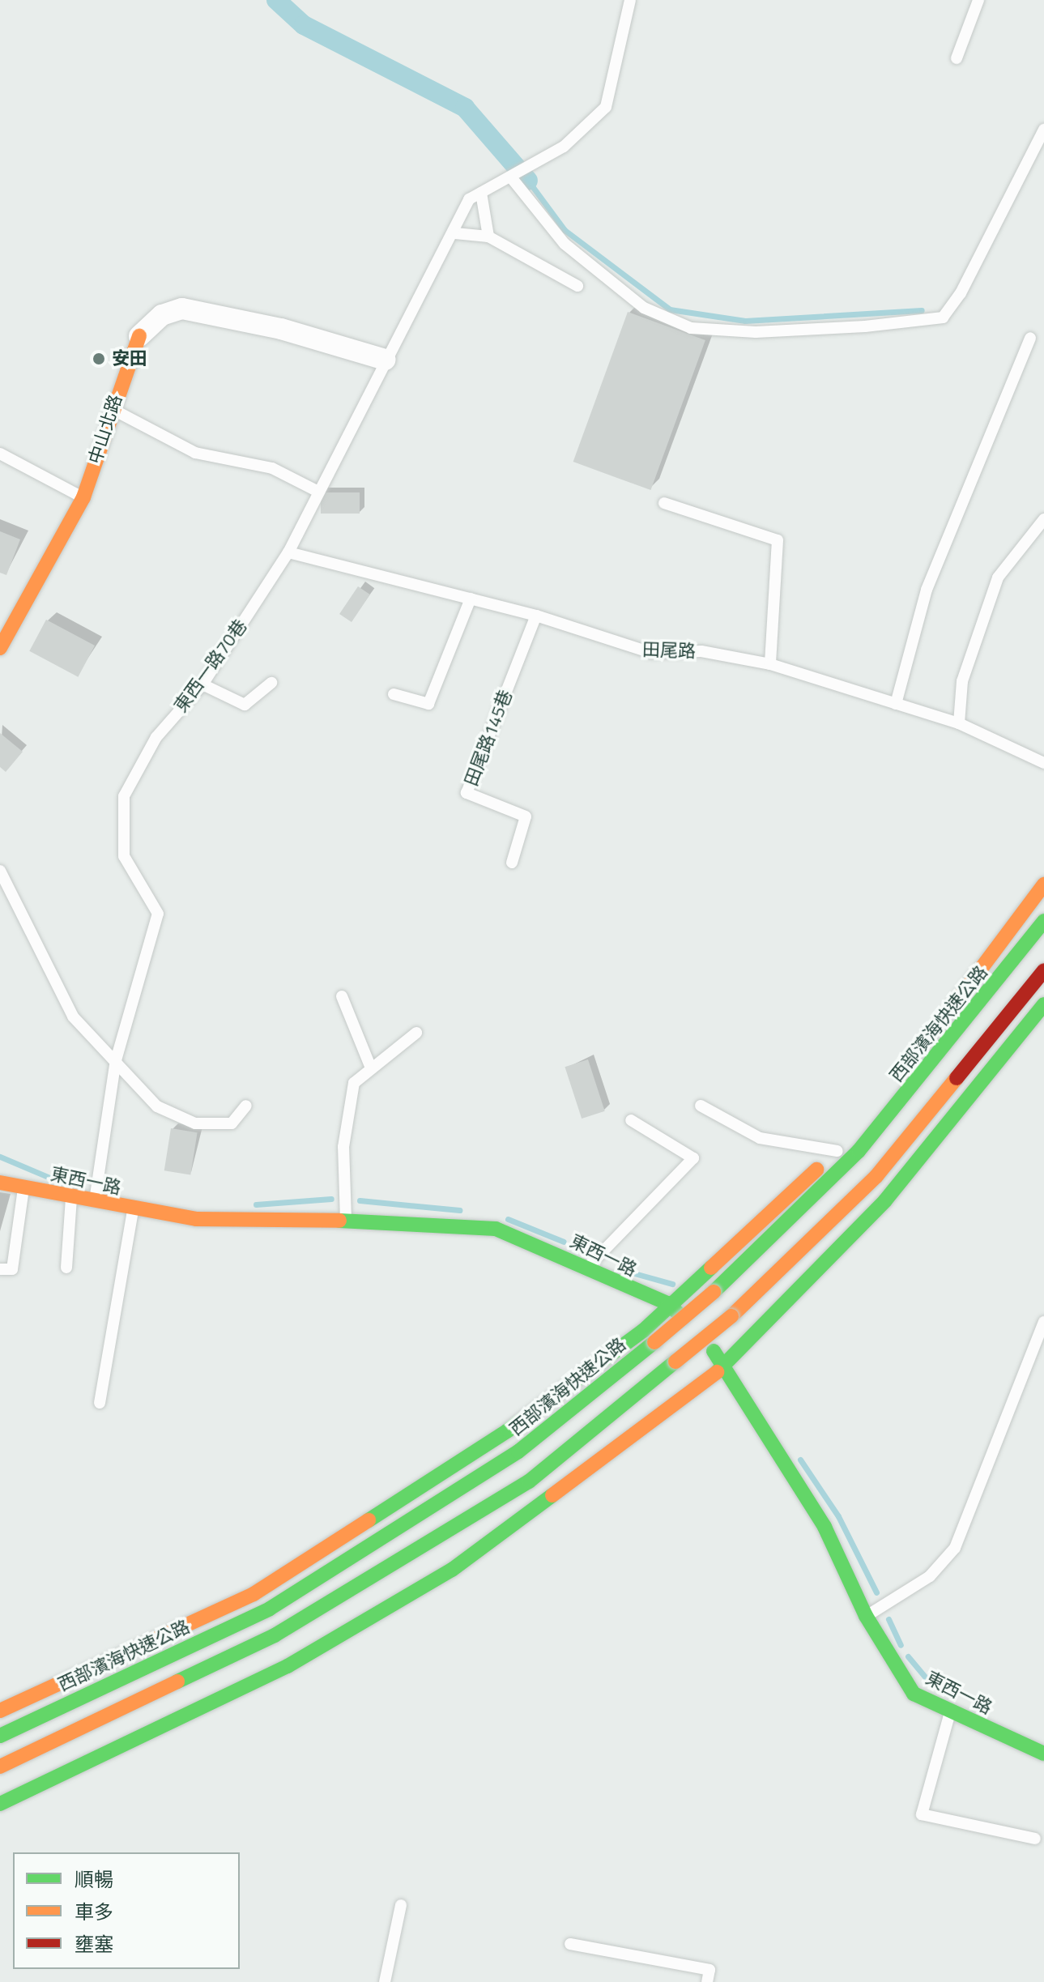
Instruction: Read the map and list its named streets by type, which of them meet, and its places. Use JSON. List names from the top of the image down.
{
  "streets": {
    "main road": ["中山北路", "西部濱海快速公路", "東西一路"],
    "lane": ["田尾路", "東西一路70巷", "田尾路145巷"]
  },
  "crossings": [
    ["中山北路", "東西一路70巷"],
    ["田尾路", "東西一路70巷"],
    ["田尾路", "田尾路145巷"],
    ["東西一路70巷", "東西一路"]
  ],
  "places": ["安田"],
  "legend": ["順暢", "車多", "壅塞"]
}
